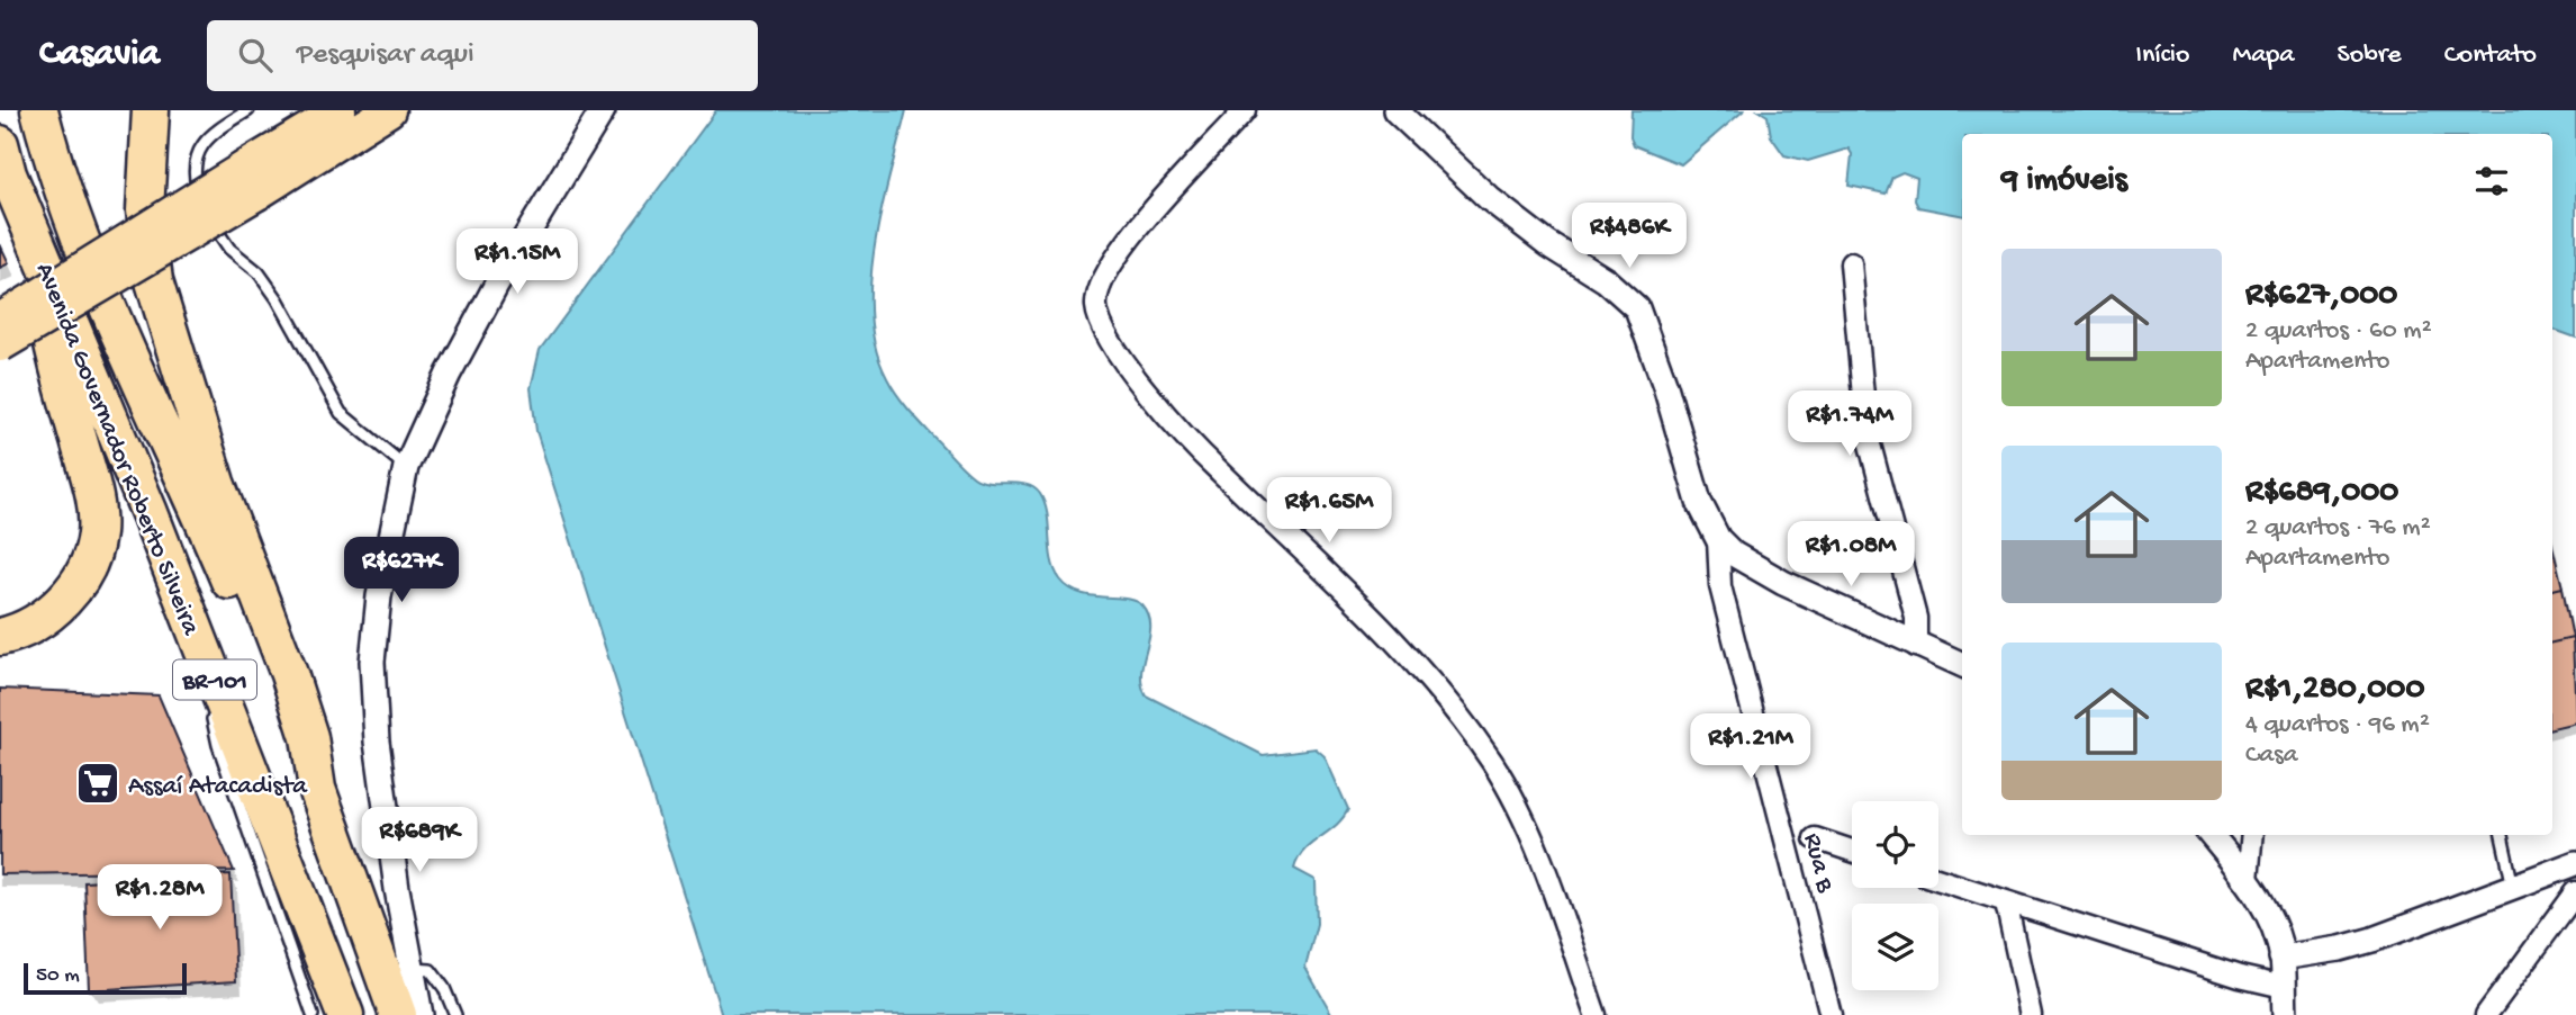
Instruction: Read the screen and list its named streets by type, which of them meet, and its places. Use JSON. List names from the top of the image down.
{
  "streets": {
    "highway": ["Avenida Governador Roberto Silveira", "BR-101"],
    "street": ["Rua B"]
  },
  "places": {
    "supermarket": ["Assaí Atacadista"]
  },
  "scale_bar": "50 m",
  "page": {
    "header": "Casavia",
    "search": "Pesquisar aqui",
    "nav": [
      "Início",
      "Mapa",
      "Sobre",
      "Contato"
    ],
    "heading": "9 imóveis",
    "price": [
      "R$486K",
      "R$1.15M",
      "R$1.74M",
      "R$1.65M",
      "R$1.08M",
      "R$627K",
      "R$1.21M",
      "R$689K",
      "R$1.28M"
    ],
    "list": [
      {
        "name": "R$627,000",
        "note": "2 quartos · 60 m² · Apartamento"
      },
      {
        "name": "R$689,000",
        "note": "2 quartos · 76 m² · Apartamento"
      },
      {
        "name": "R$1,280,000",
        "note": "4 quartos · 96 m² · Casa"
      }
    ],
    "scale": "50 m"
  }
}
